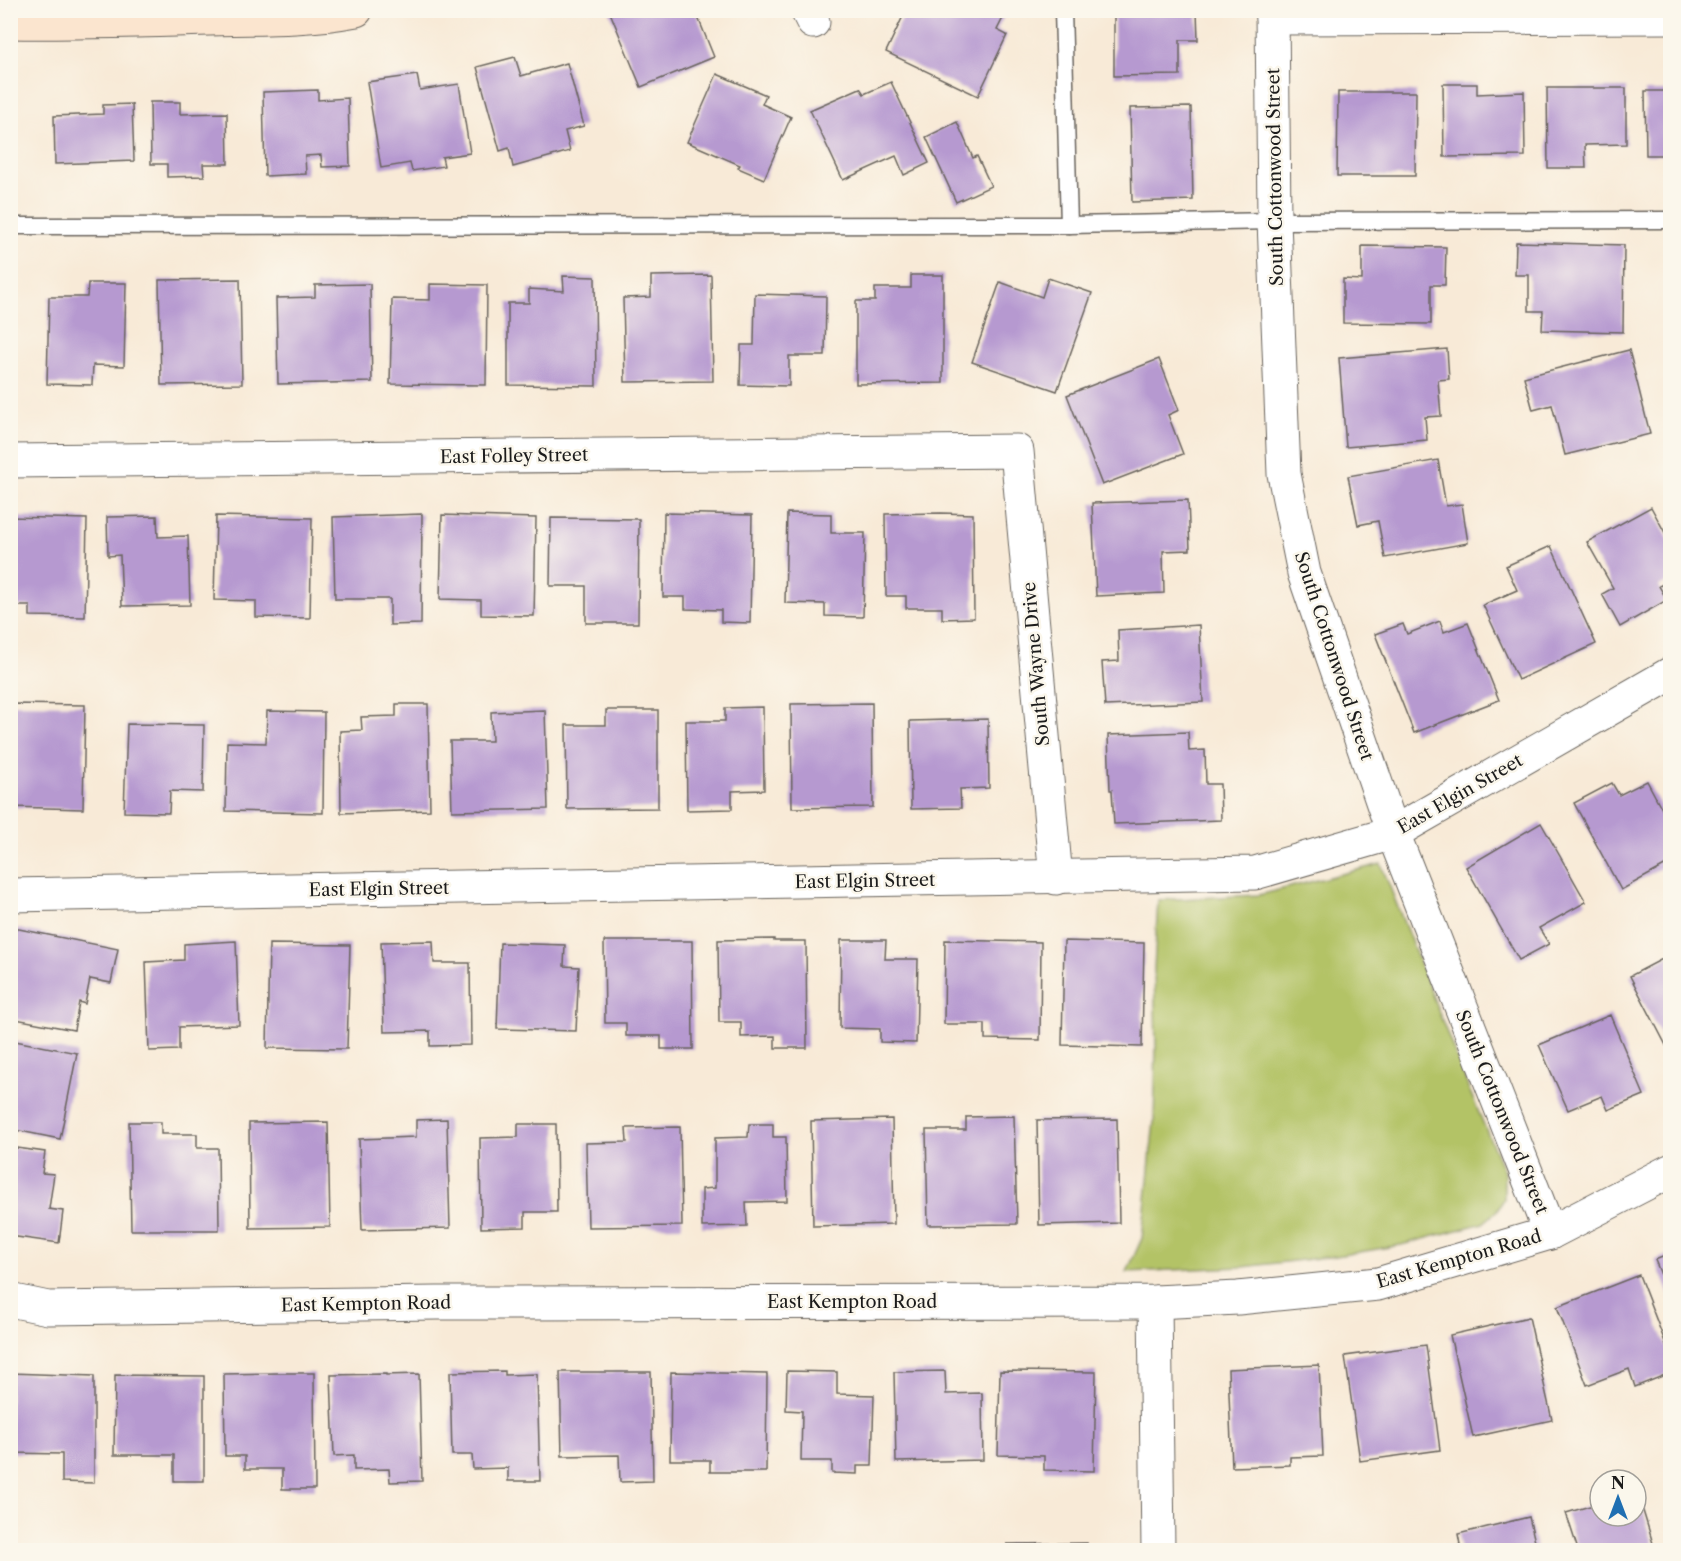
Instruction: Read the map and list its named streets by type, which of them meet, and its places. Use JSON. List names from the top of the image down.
{
  "streets": {
    "street": [
      "South Cottonwood Street",
      "East Folley Street",
      "South Wayne Drive",
      "East Elgin Street",
      "East Kempton Road"
    ]
  },
  "crossings": [
    ["South Cottonwood Street", "East Elgin Street"],
    ["South Cottonwood Street", "East Kempton Road"],
    ["East Folley Street", "South Wayne Drive"],
    ["South Wayne Drive", "East Elgin Street"]
  ],
  "north": "top"
}
